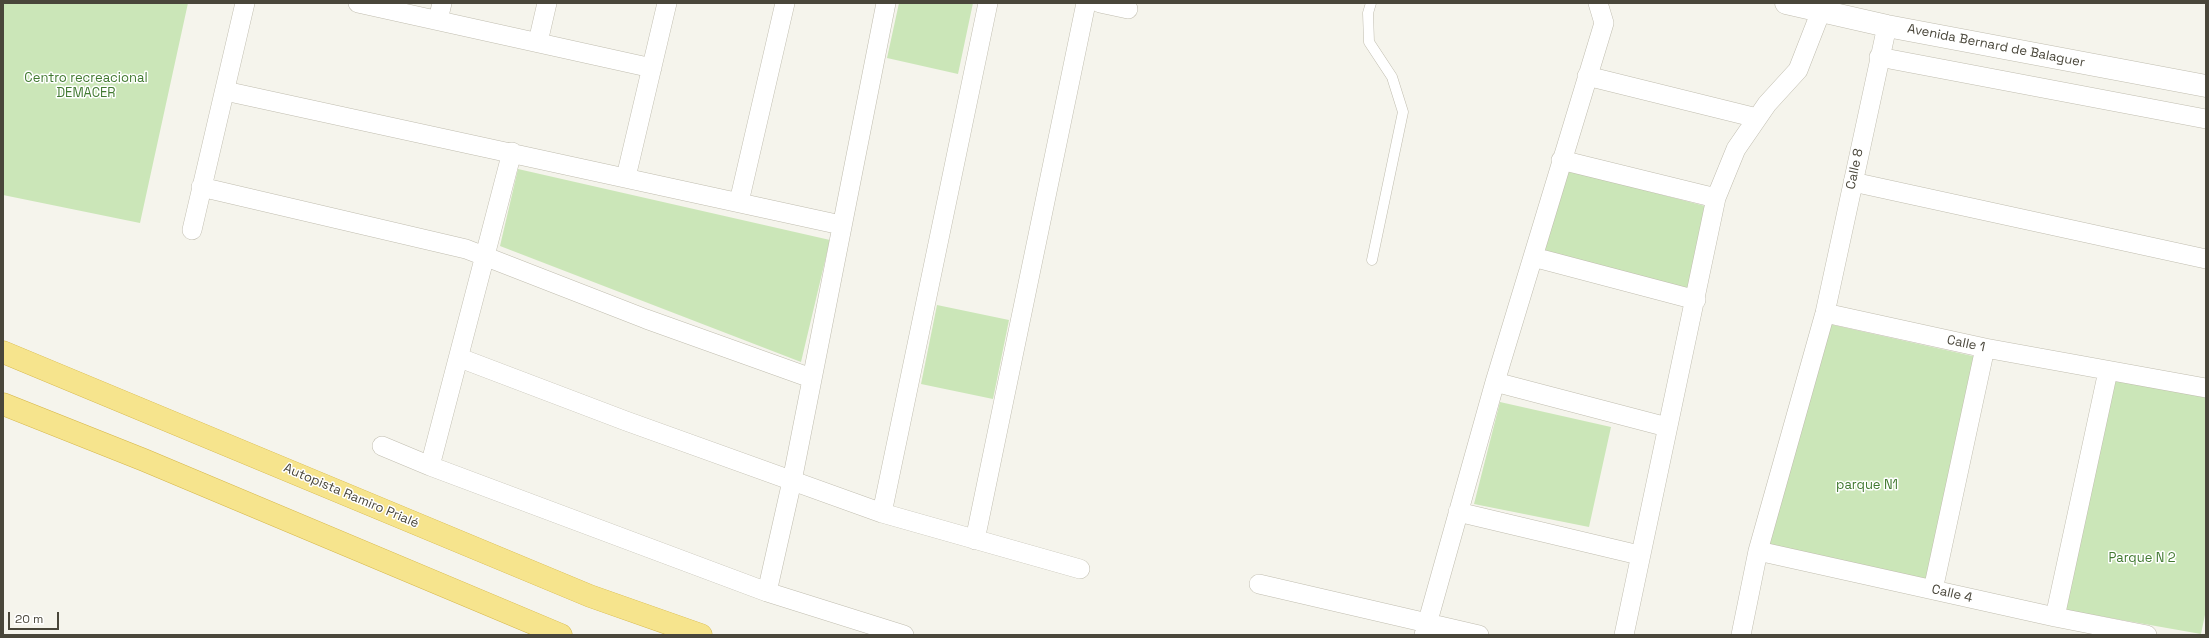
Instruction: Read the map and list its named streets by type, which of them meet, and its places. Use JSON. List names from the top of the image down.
{
  "streets": {
    "highway": ["Autopista Ramiro Prialé"],
    "street": [
      "Avenida Bernard de Balaguer",
      "Calle 8",
      "Calle 1",
      "Calle 4"
    ]
  },
  "crossings": [
    ["Avenida Bernard de Balaguer", "Calle 8"],
    ["Calle 8", "Calle 1"],
    ["Calle 8", "Calle 4"]
  ],
  "parks": ["Centro recreacional DEMACER", "parque N1", "Parque N 2"],
  "scale_bar": "20 m"
}
